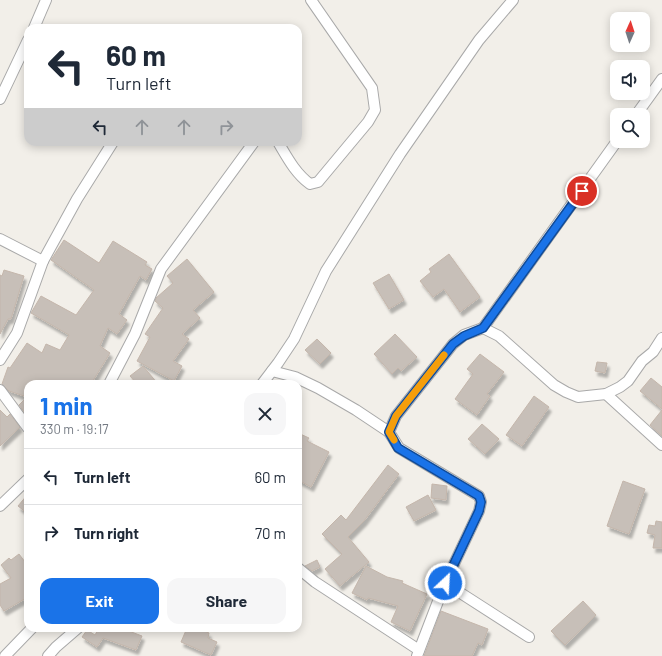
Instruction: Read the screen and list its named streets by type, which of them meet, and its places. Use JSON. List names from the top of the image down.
{
  "north": "top",
  "page": {
    "turn": ["60 m", "Turn left"],
    "heading": ["1 min", "330 m · 19:17"],
    "list": [
      {
        "name": "Turn left",
        "value": "60 m"
      },
      {
        "name": "Turn right",
        "value": "70 m"
      }
    ],
    "buttons": ["Exit", "Share"]
  }
}
